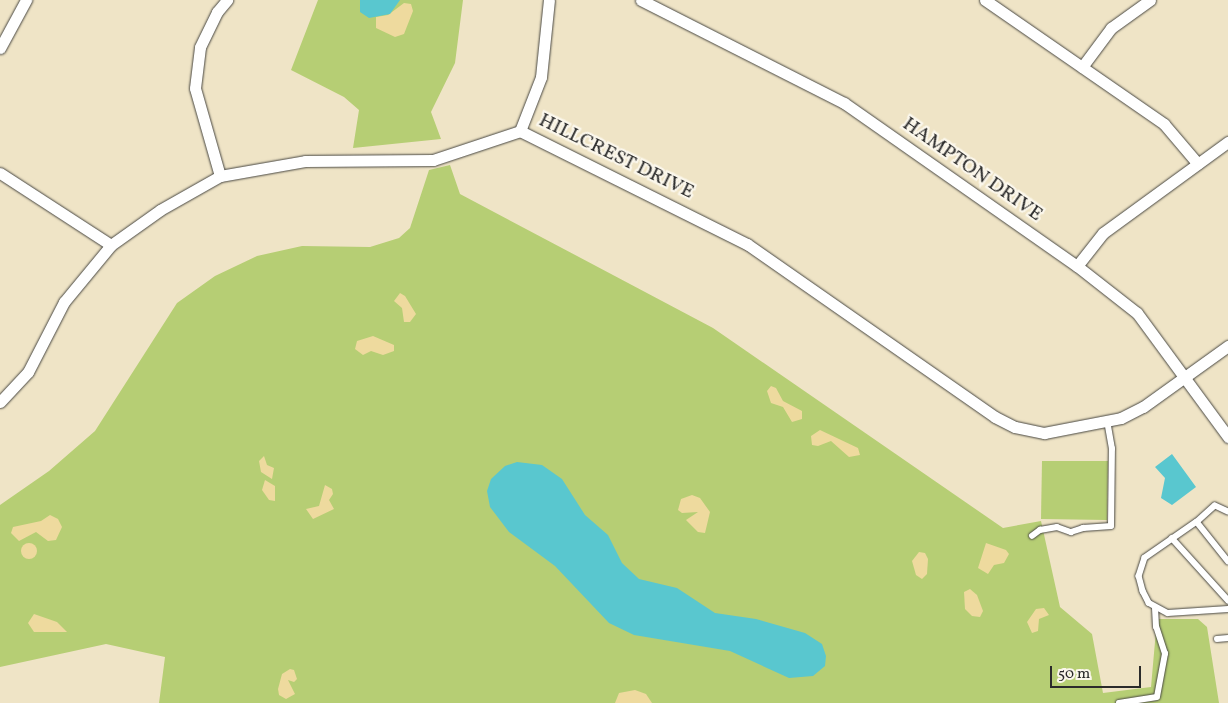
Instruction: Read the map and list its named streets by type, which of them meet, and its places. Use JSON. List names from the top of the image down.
{
  "streets": {
    "street": ["HILLCREST DRIVE", "HAMPTON DRIVE"]
  },
  "crossings": [
    ["HILLCREST DRIVE", "HAMPTON DRIVE"]
  ],
  "scale_bar": "50 m"
}
